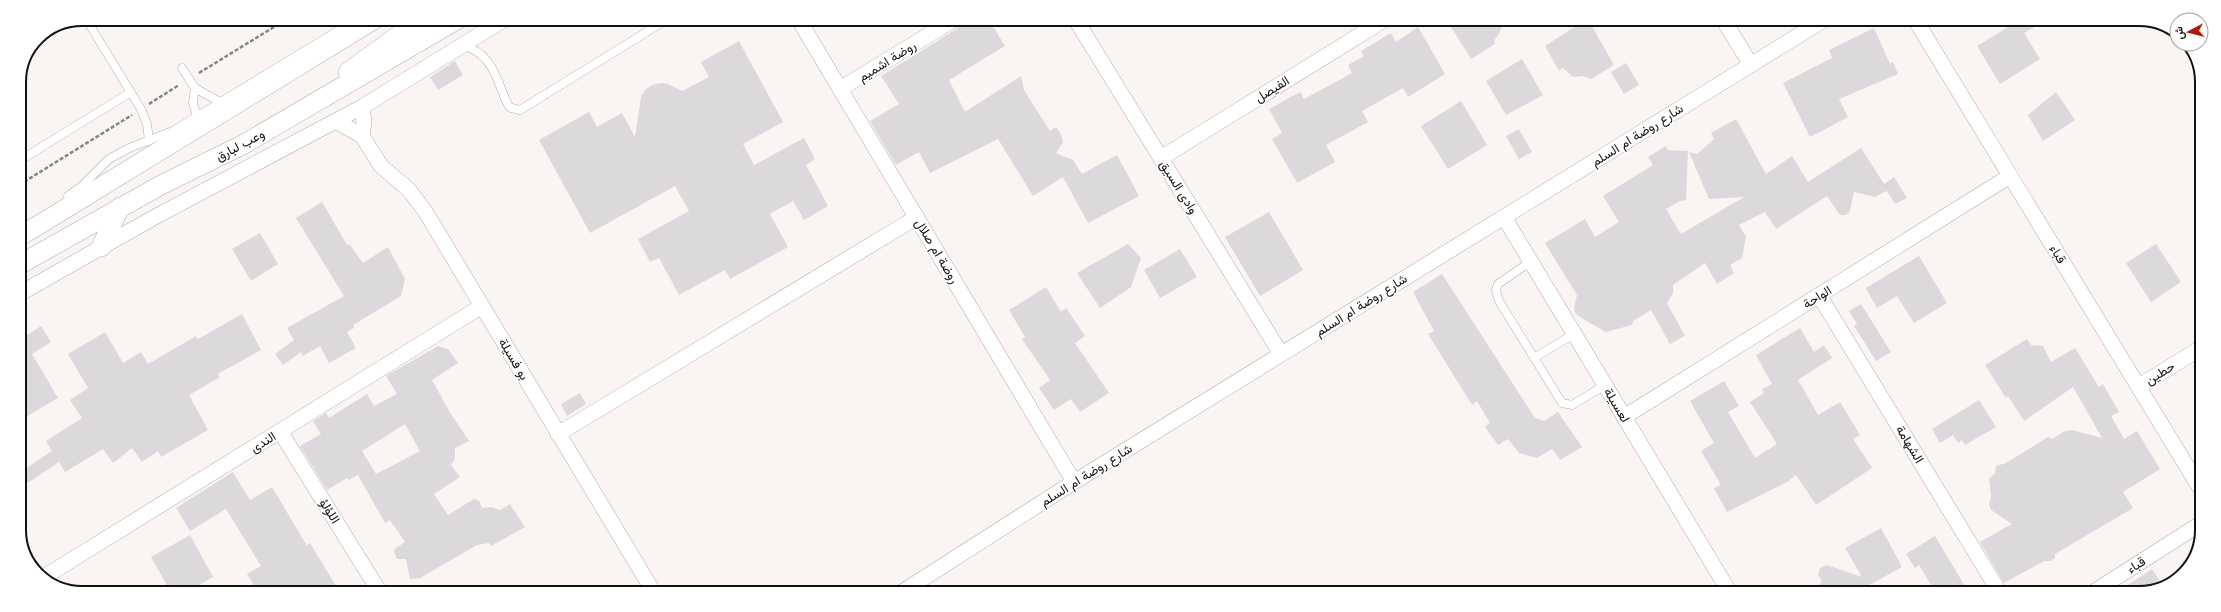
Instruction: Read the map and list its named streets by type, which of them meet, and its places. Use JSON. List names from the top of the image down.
{
  "streets": {
    "street": [
      "روضة اشميم",
      "الفيصل",
      "شارع روضة ام السلم",
      "وعب لبارق",
      "وادى السيق",
      "روضة ام صلال",
      "قباء",
      "الواحة",
      "بو فسيلة",
      "حطين",
      "لعسيلة",
      "الندى",
      "الشهامة",
      "اللؤلؤ"
    ]
  },
  "crossings": [
    ["روضة اشميم", "روضة ام صلال"],
    ["الفيصل", "وادى السيق"],
    ["شارع روضة ام السلم", "وادى السيق"],
    ["شارع روضة ام السلم", "روضة ام صلال"],
    ["شارع روضة ام السلم", "لعسيلة"],
    ["قباء", "الواحة"],
    ["قباء", "حطين"],
    ["الواحة", "لعسيلة"],
    ["الواحة", "الشهامة"],
    ["بو فسيلة", "الندى"],
    ["الندى", "اللؤلؤ"]
  ],
  "north": "left"
}
